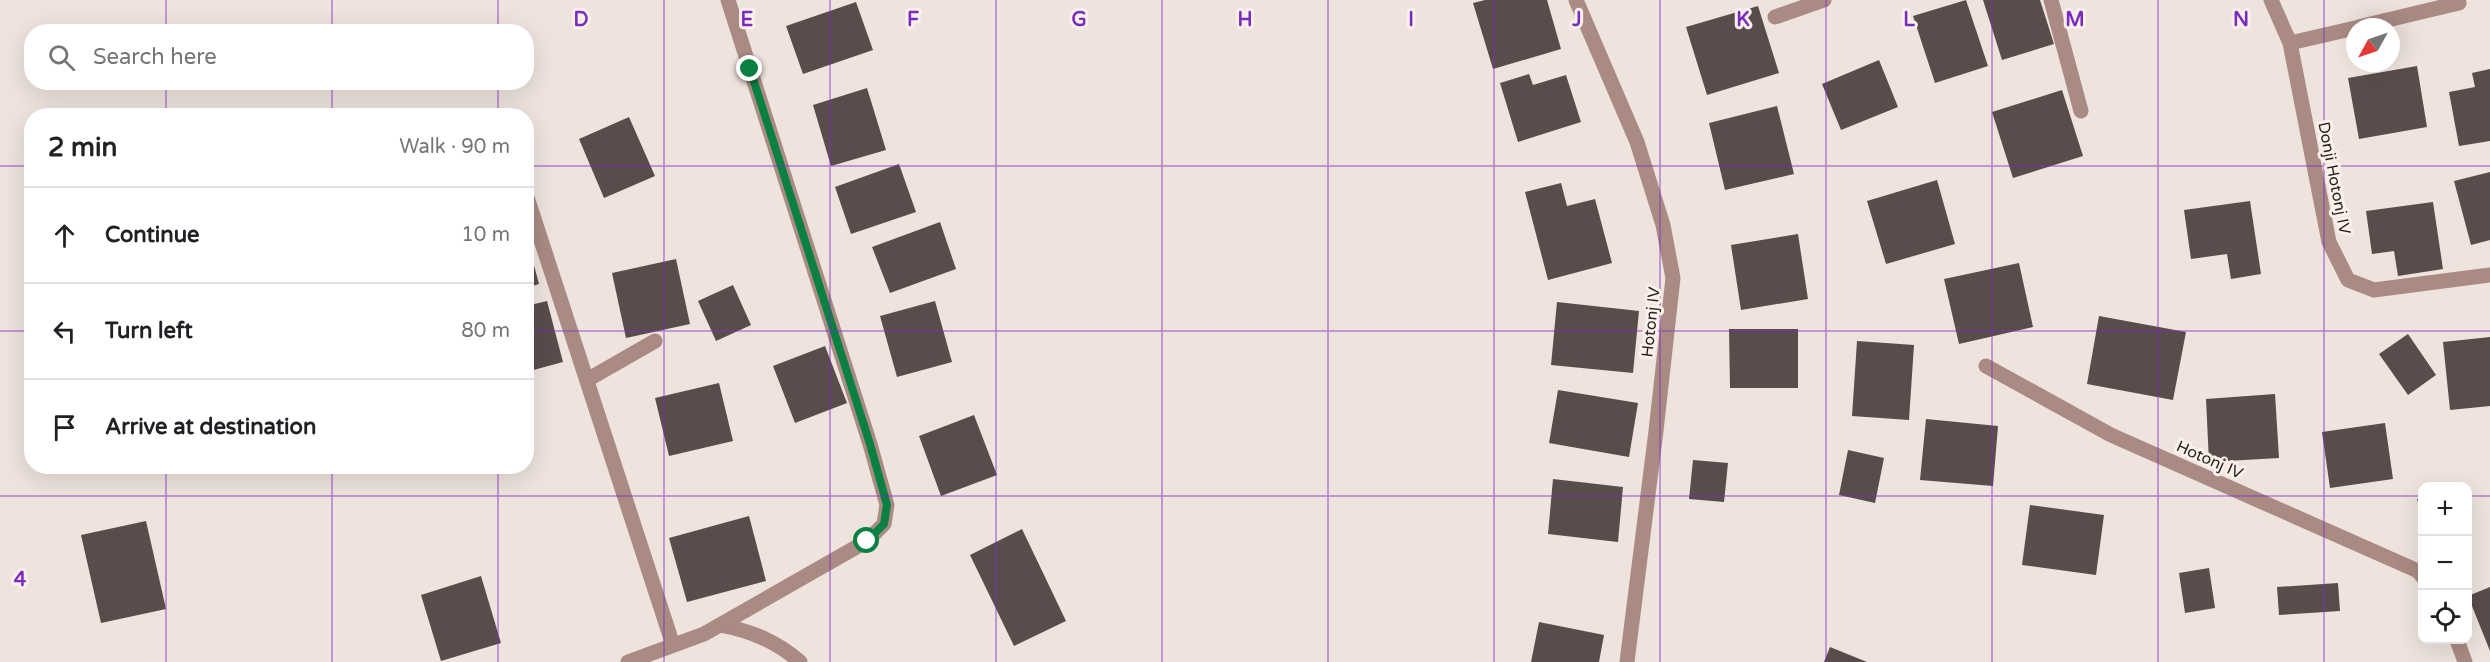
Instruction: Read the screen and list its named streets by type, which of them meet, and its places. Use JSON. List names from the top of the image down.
{
  "streets": {
    "street": ["Donji Hotonj IV", "Hotonj IV"]
  },
  "north": "bottom left",
  "page": {
    "search": "Search here",
    "heading": ["2 min", "Walk · 90 m"],
    "list": [
      ["Continue", "10 m"],
      ["Turn left", "80 m"],
      "Arrive at destination"
    ],
    "map_buttons": ["+", "−"]
  },
  "grid": {
    "columns": [
      "D",
      "E",
      "F",
      "G",
      "H",
      "I",
      "J",
      "K",
      "L",
      "M",
      "N"
    ],
    "rows": ["4"]
  }
}
